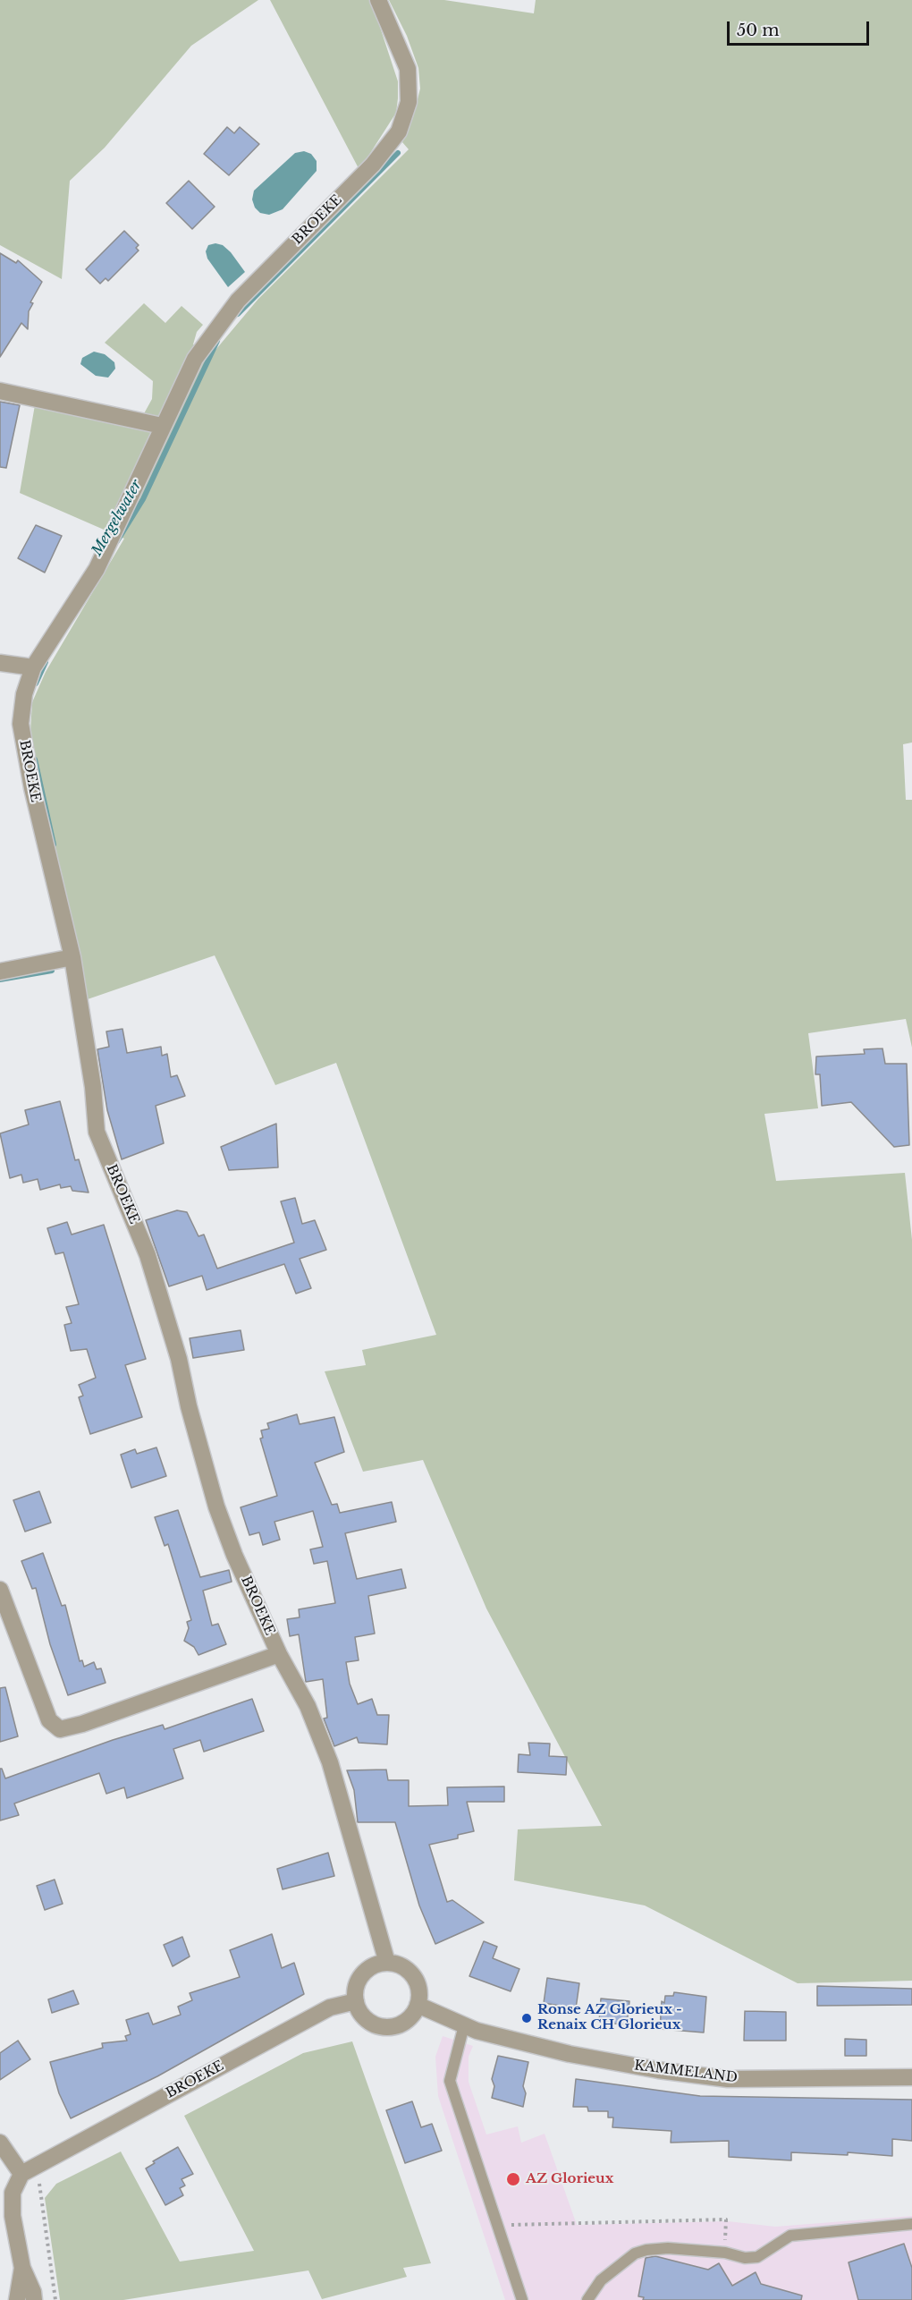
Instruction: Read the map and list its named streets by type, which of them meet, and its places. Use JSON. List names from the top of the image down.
{
  "streets": {
    "street": ["BROEKE", "KAMMELAND"]
  },
  "crossings": [
    ["BROEKE", "KAMMELAND"]
  ],
  "water": ["Mergelwater"],
  "places": ["Ronse AZ Glorieux - Renaix CH Glorieux", "AZ Glorieux"],
  "scale_bar": "50 m"
}
